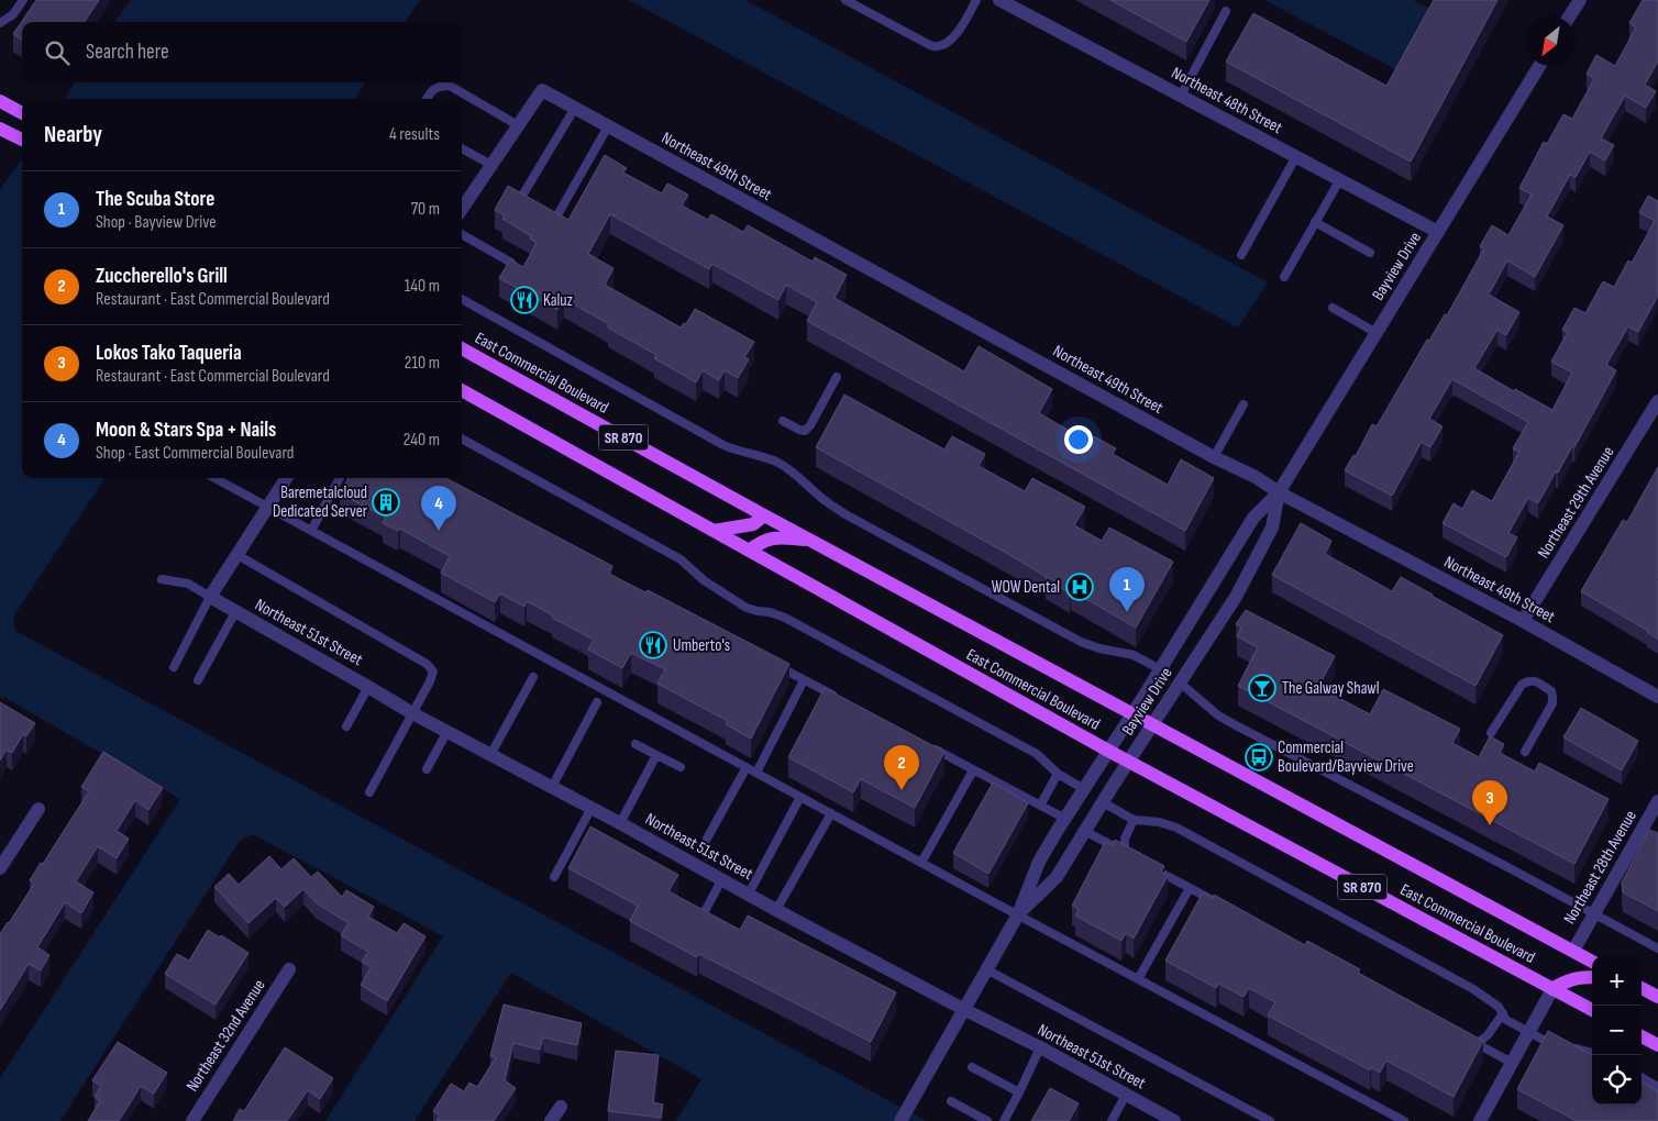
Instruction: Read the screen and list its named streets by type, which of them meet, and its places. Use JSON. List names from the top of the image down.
{
  "streets": {
    "main road": ["East Commercial Boulevard", "SR 870"],
    "street": [
      "Northeast 48th Street",
      "Northeast 49th Street",
      "Bayview Drive",
      "Northeast 29th Avenue",
      "Northeast 51st Street",
      "Northeast 28th Avenue",
      "Northeast 32nd Avenue"
    ]
  },
  "crossings": [
    ["Northeast 48th Street", "Bayview Drive"],
    ["Northeast 49th Street", "Bayview Drive"],
    ["Northeast 49th Street", "Northeast 29th Avenue"],
    ["Bayview Drive", "East Commercial Boulevard"],
    ["Bayview Drive", "Northeast 51st Street"],
    ["East Commercial Boulevard", "Northeast 28th Avenue"]
  ],
  "places": {
    "restaurant": ["Kaluz", "Umberto's"],
    "building": ["Baremetalcloud Dedicated Server"],
    "hospital": ["WOW Dental"],
    "bar": ["The Galway Shawl"],
    "bus stop": ["Commercial Boulevard/Bayview Drive"]
  },
  "north": "bottom left",
  "page": {
    "search": "Search here",
    "heading": ["Nearby", "4 results"],
    "list": [
      {
        "mark": "1",
        "name": "The Scuba Store",
        "note": "Shop · Bayview Drive",
        "value": "70 m"
      },
      {
        "mark": "2",
        "name": "Zuccherello's Grill",
        "note": "Restaurant · East Commercial Boulevard",
        "value": "140 m"
      },
      {
        "mark": "3",
        "name": "Lokos Tako Taqueria",
        "note": "Restaurant · East Commercial Boulevard",
        "value": "210 m"
      },
      {
        "mark": "4",
        "name": "Moon & Stars Spa + Nails",
        "note": "Shop · East Commercial Boulevard",
        "value": "240 m"
      }
    ],
    "pins": [
      "4",
      "1",
      "2",
      "3"
    ],
    "map_buttons": ["+", "−"]
  }
}
